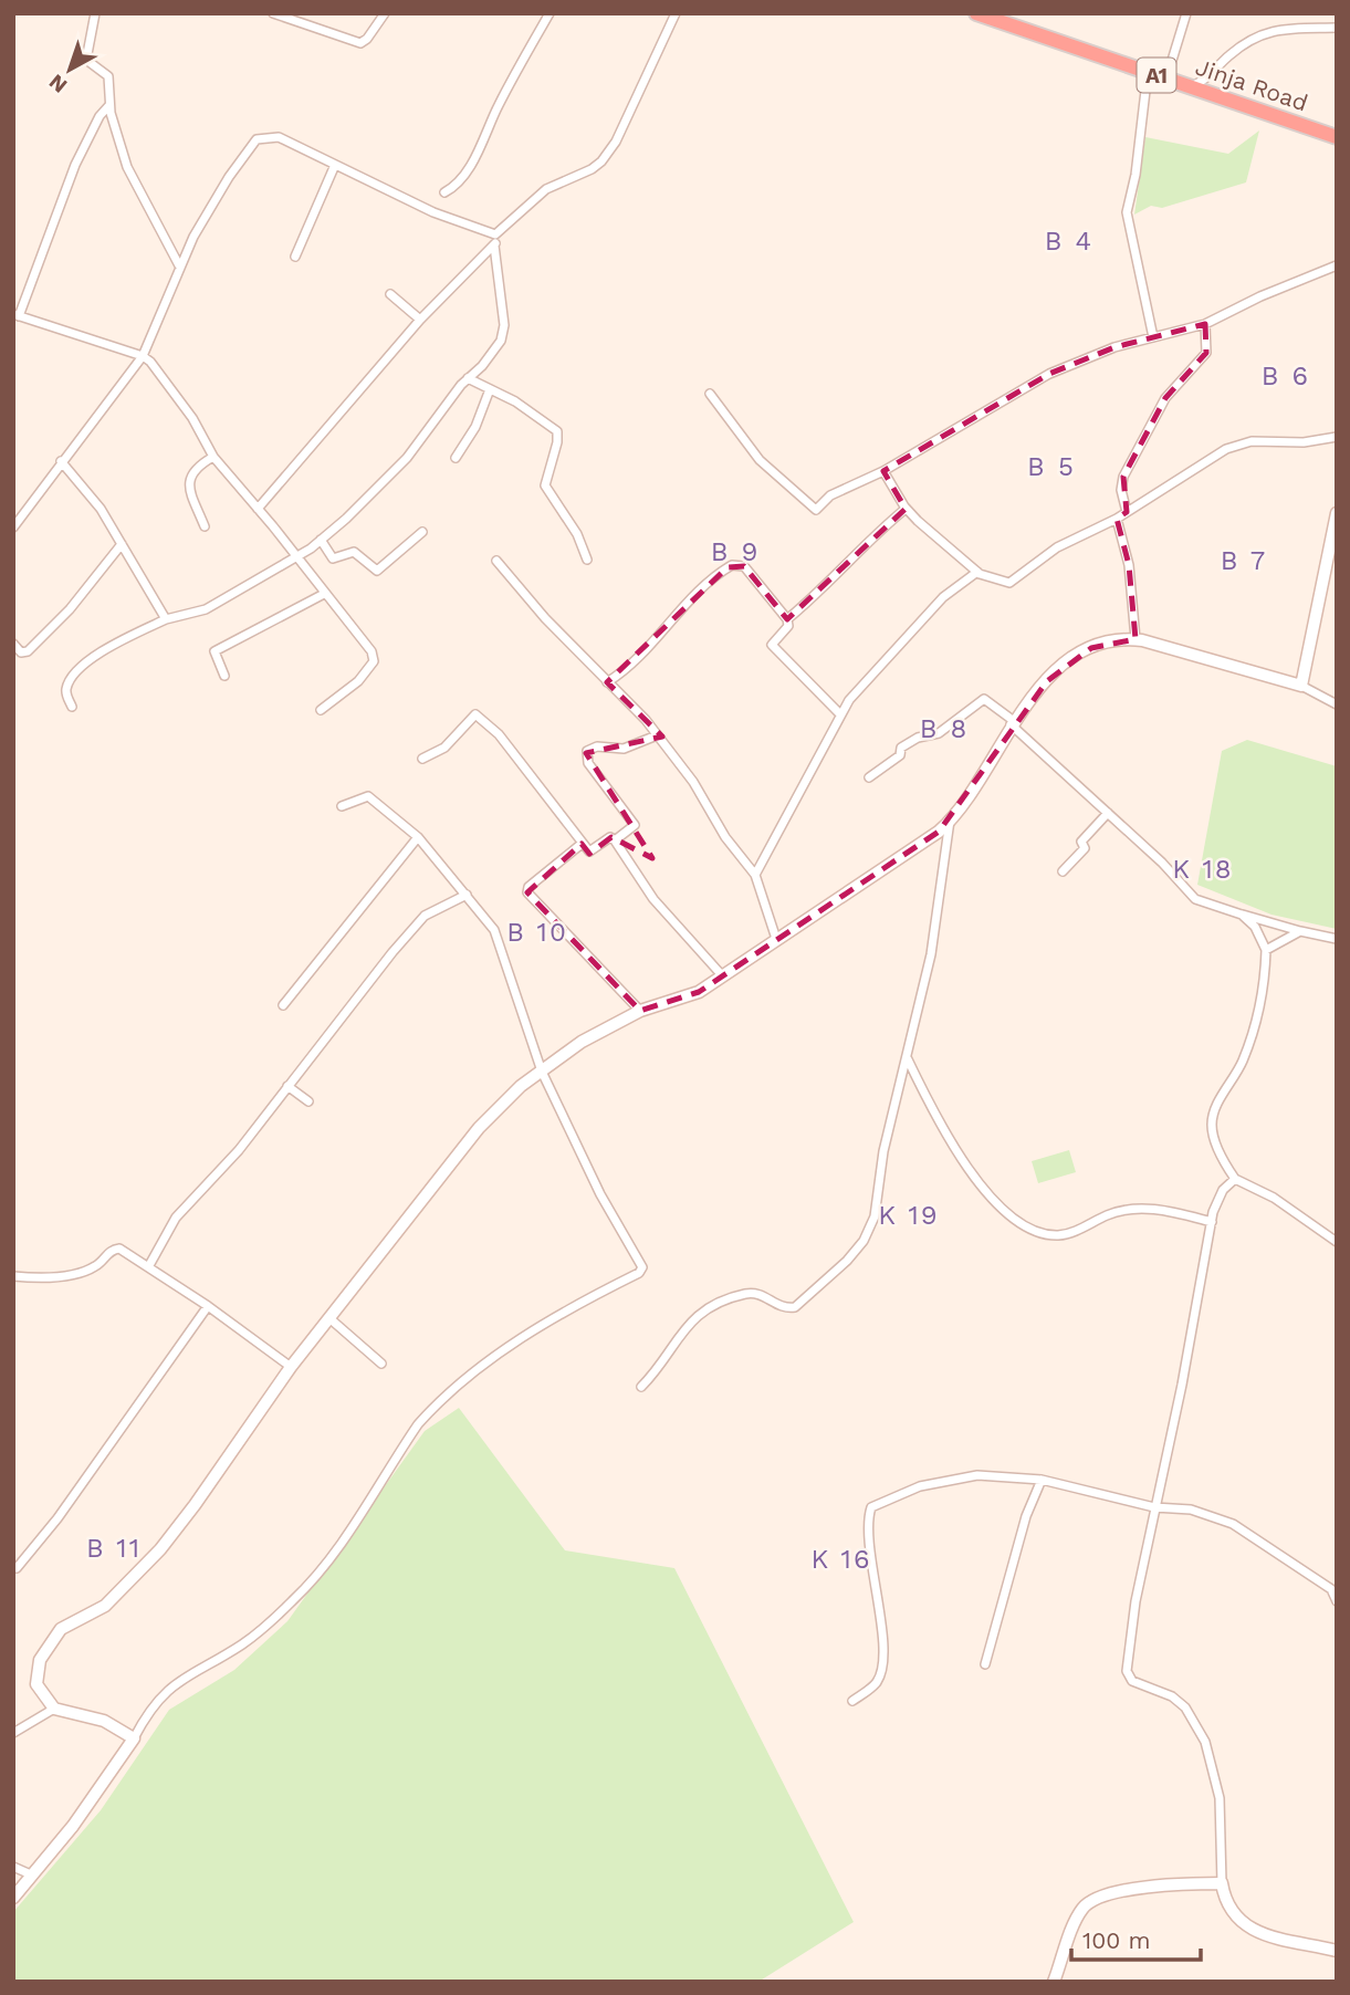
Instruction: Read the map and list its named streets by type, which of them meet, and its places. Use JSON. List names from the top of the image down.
{
  "streets": {
    "highway": ["A1", "Jinja Road"]
  },
  "districts": [
    "B 4",
    "B 6",
    "B 5",
    "B 9",
    "B 7",
    "B 8",
    "K 18",
    "B 10",
    "K 19",
    "B 11",
    "K 16"
  ],
  "scale_bar": "100 m",
  "north": "bottom left"
}
